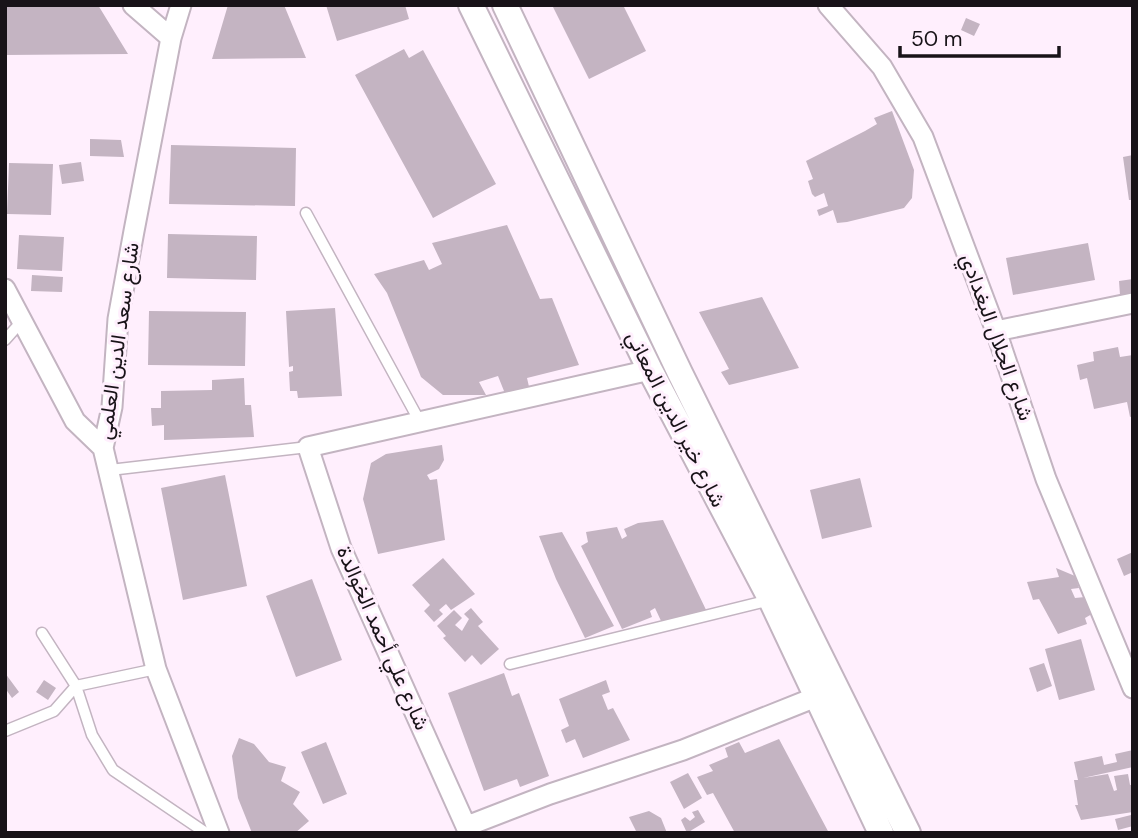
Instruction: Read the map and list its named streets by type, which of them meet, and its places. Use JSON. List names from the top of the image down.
{
  "streets": {
    "street": [
      "شارع الجلال البغدادي",
      "شارع سعد الدين العلمي",
      "شارع خير الدين المعاني",
      "شارع علي أحمد الخوالدة"
    ]
  },
  "crossings": [
    ["شارع خير الدين المعاني", "شارع علي أحمد الخوالدة"]
  ],
  "scale_bar": "50 m"
}
